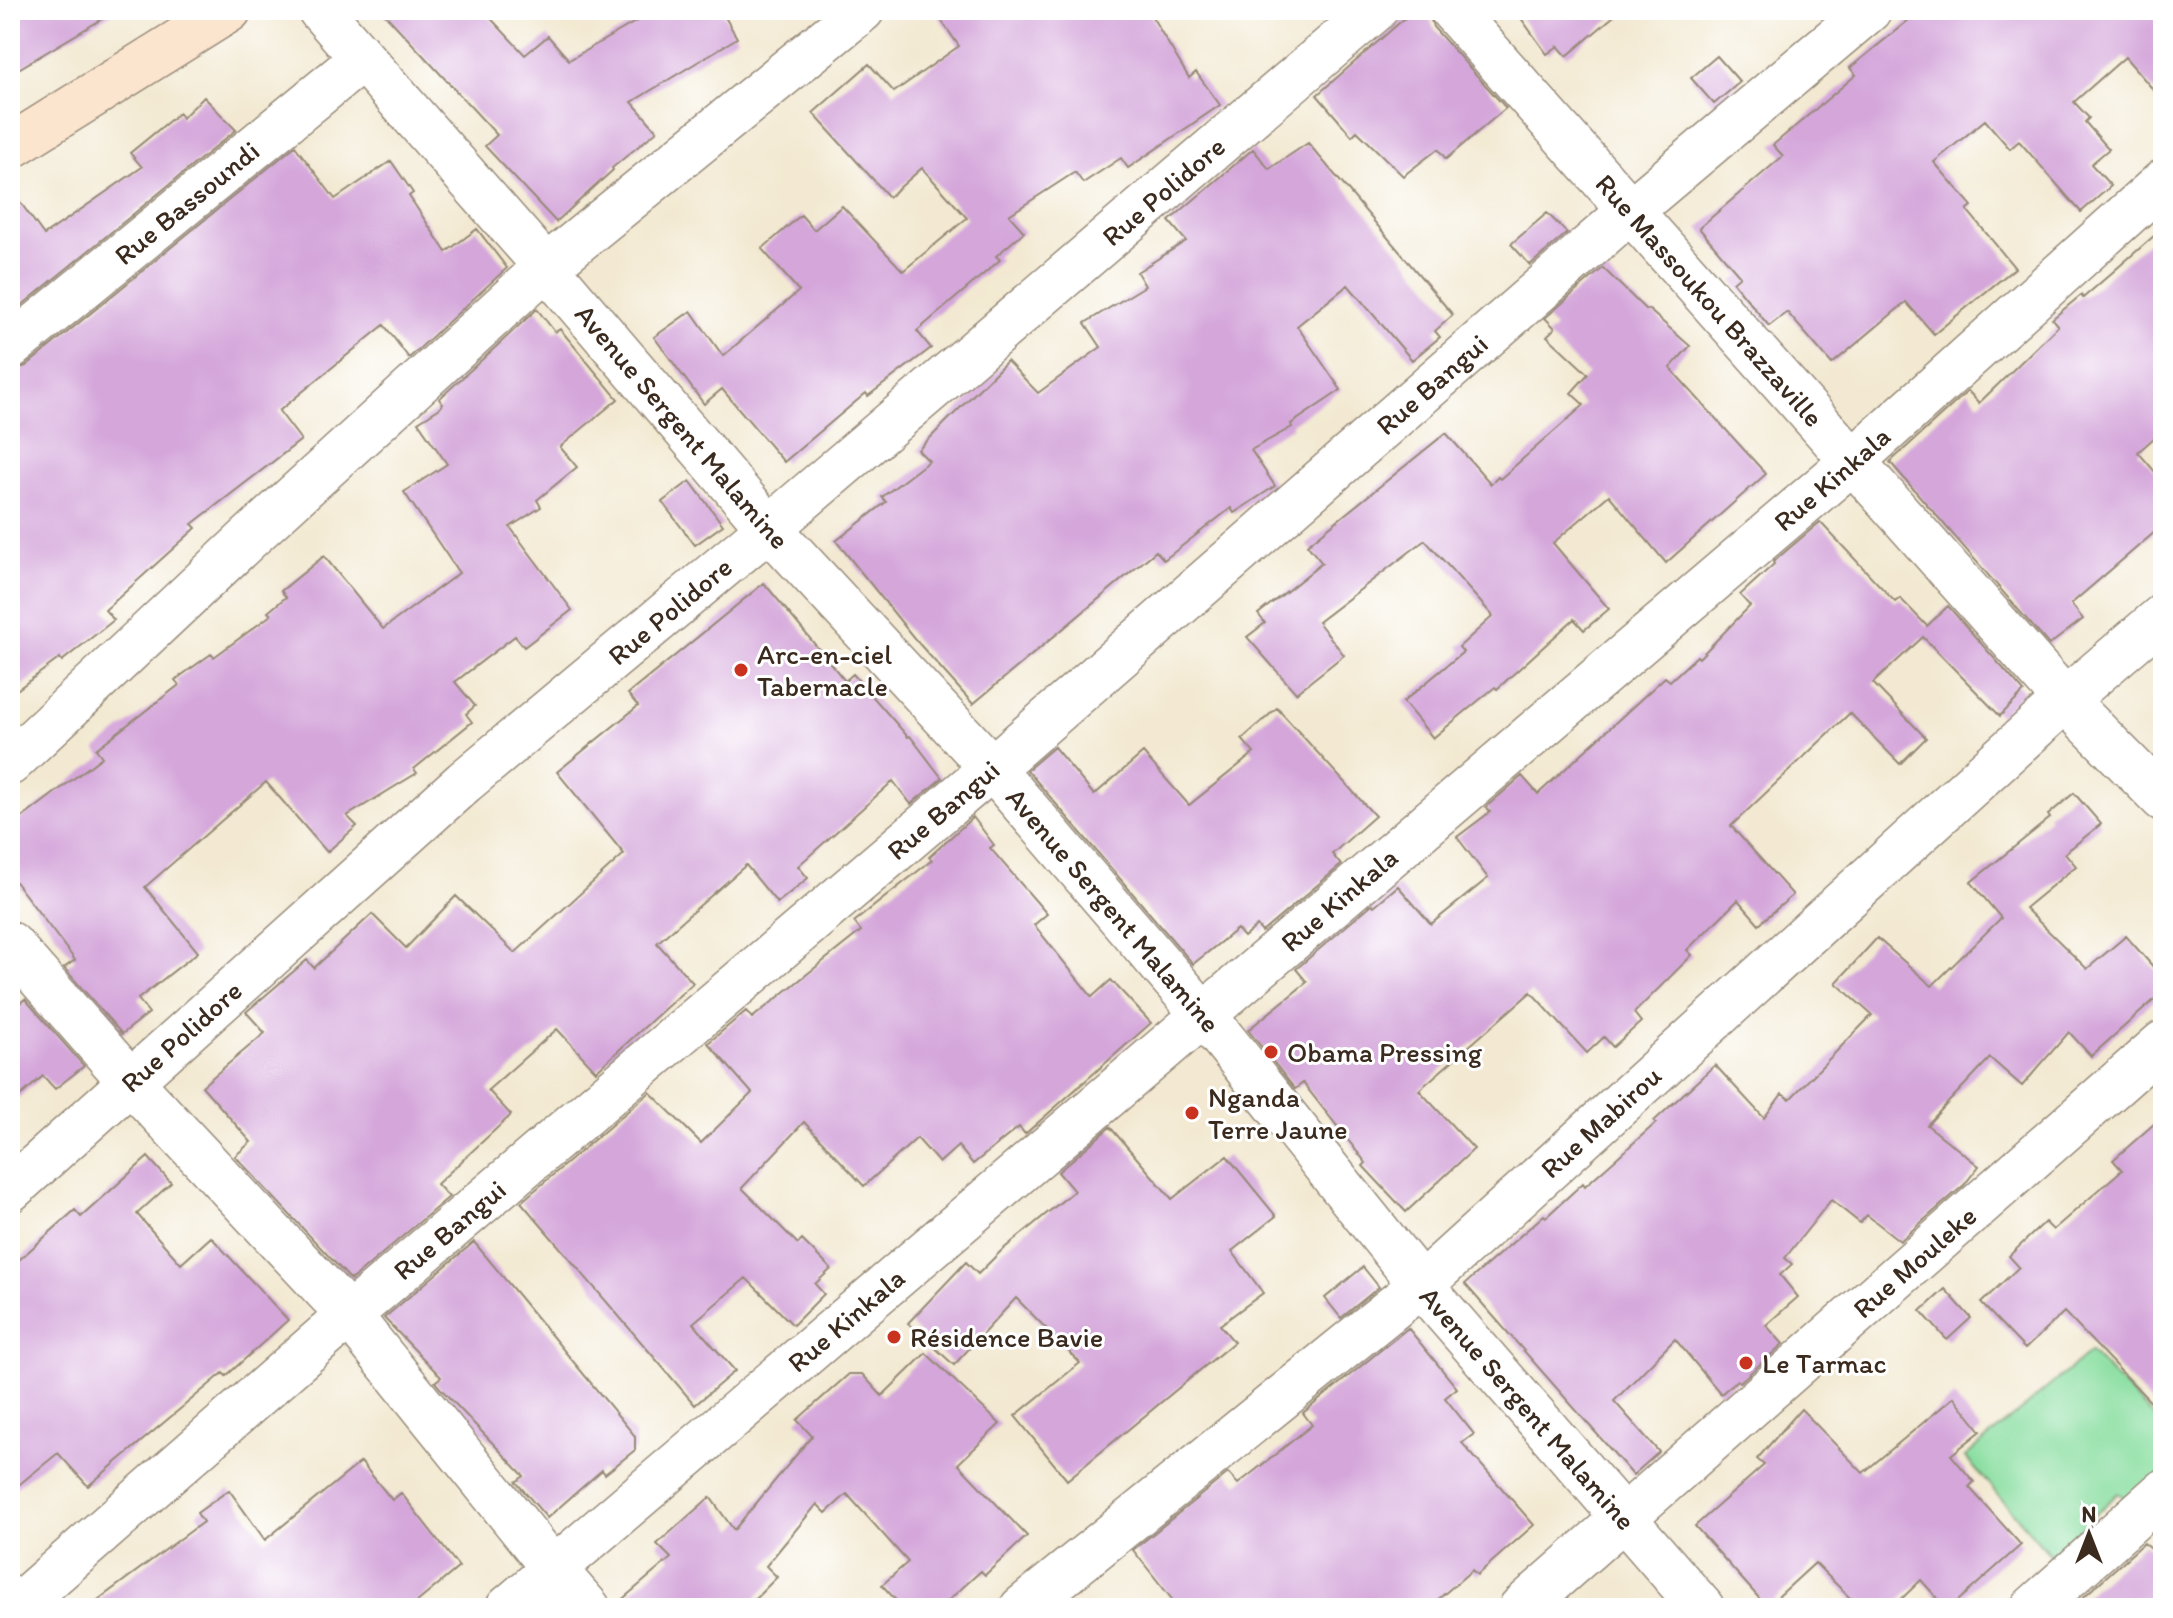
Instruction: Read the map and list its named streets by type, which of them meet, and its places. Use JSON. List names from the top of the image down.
{
  "streets": {
    "street": [
      "Rue Polidore",
      "Rue Bassoundi",
      "Rue Massoukou Brazzaville",
      "Rue Bangui",
      "Avenue Sergent Malamine",
      "Rue Kinkala",
      "Rue Mabirou",
      "Rue Mouleke"
    ]
  },
  "crossings": [
    ["Rue Polidore", "Avenue Sergent Malamine"],
    ["Rue Bassoundi", "Avenue Sergent Malamine"],
    ["Rue Massoukou Brazzaville", "Rue Bangui"],
    ["Rue Massoukou Brazzaville", "Rue Kinkala"],
    ["Rue Massoukou Brazzaville", "Rue Mabirou"],
    ["Rue Bangui", "Avenue Sergent Malamine"],
    ["Avenue Sergent Malamine", "Rue Kinkala"],
    ["Avenue Sergent Malamine", "Rue Mabirou"],
    ["Avenue Sergent Malamine", "Rue Mouleke"]
  ],
  "places": [
    "Arc-en-ciel Tabernacle",
    "Obama Pressing",
    "Nganda Terre Jaune",
    "Résidence Bavie",
    "Le Tarmac"
  ],
  "north": "top"
}
